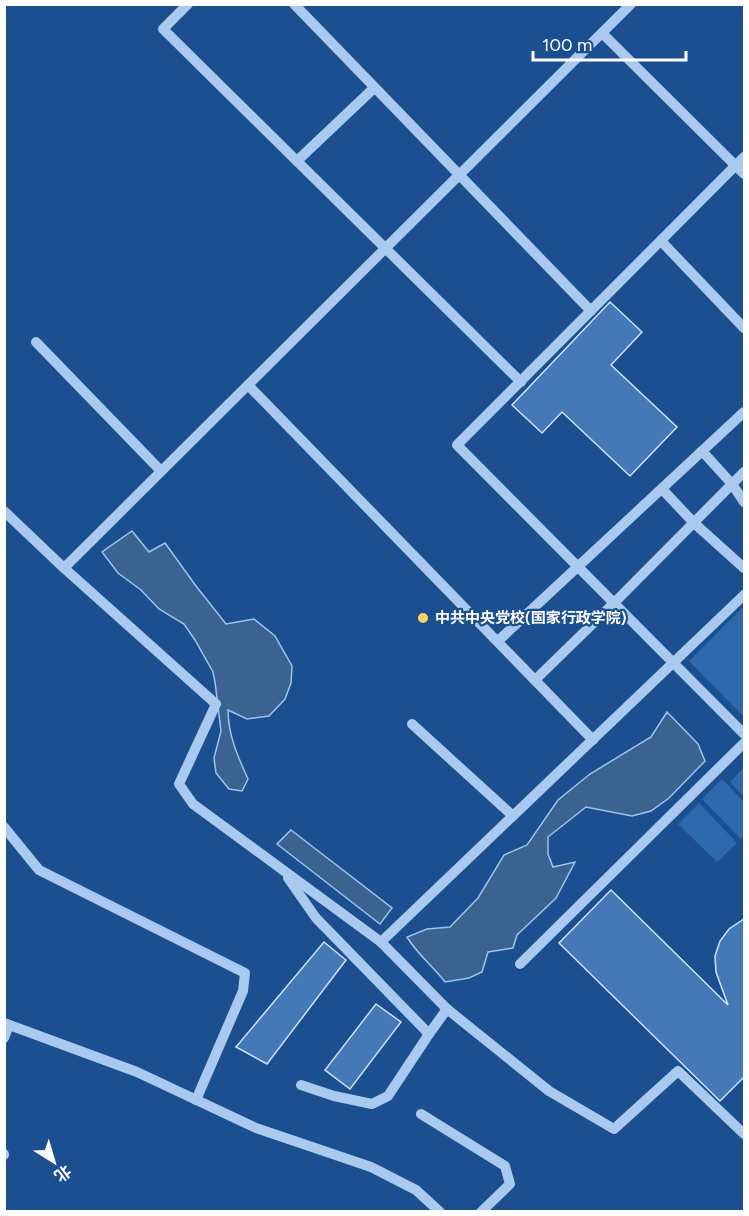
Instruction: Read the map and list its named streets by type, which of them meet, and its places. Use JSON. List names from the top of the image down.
{
  "places": ["中共中央党校(国家行政学院)"],
  "scale_bar": "100 m",
  "north": "bottom right"
}
